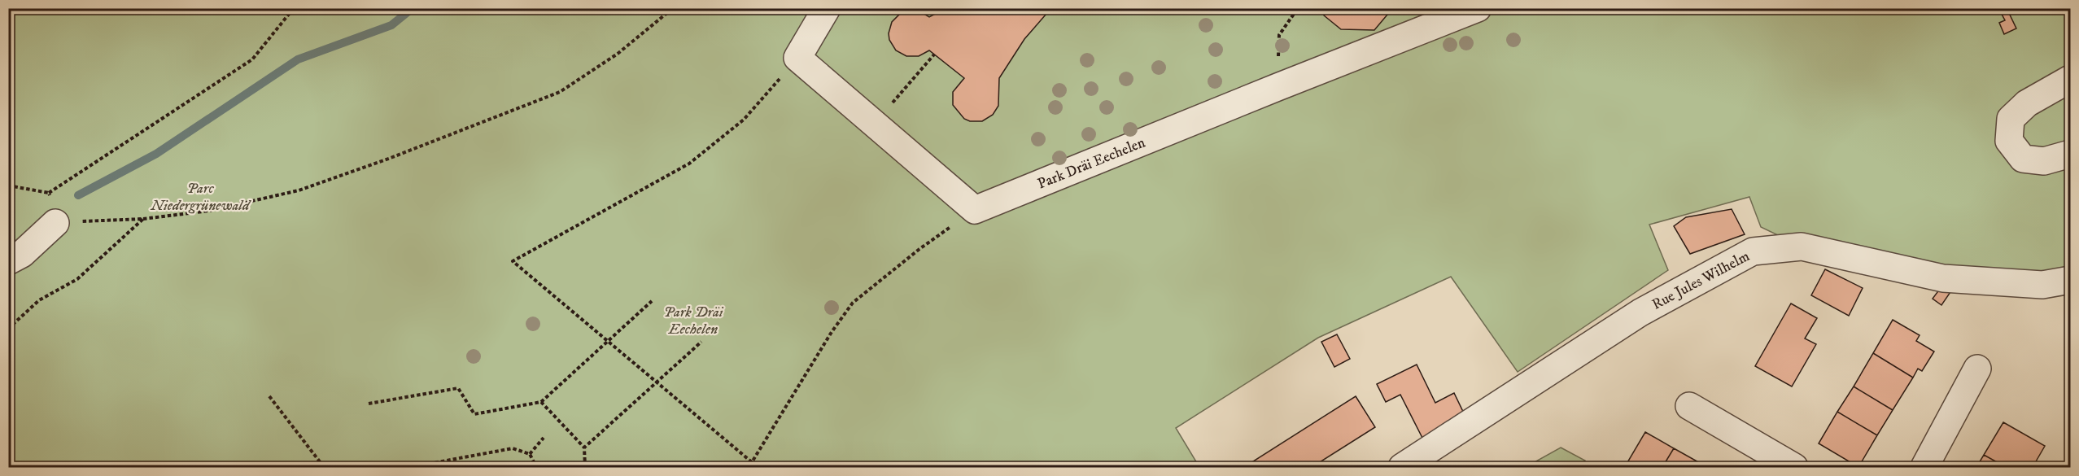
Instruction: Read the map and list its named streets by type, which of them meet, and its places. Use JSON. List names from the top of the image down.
{
  "streets": {
    "street": ["Park Dräi Eechelen", "Rue Jules Wilhelm"]
  },
  "parks": ["Parc Niedergrünewald", "Park Dräi Eechelen"]
}
